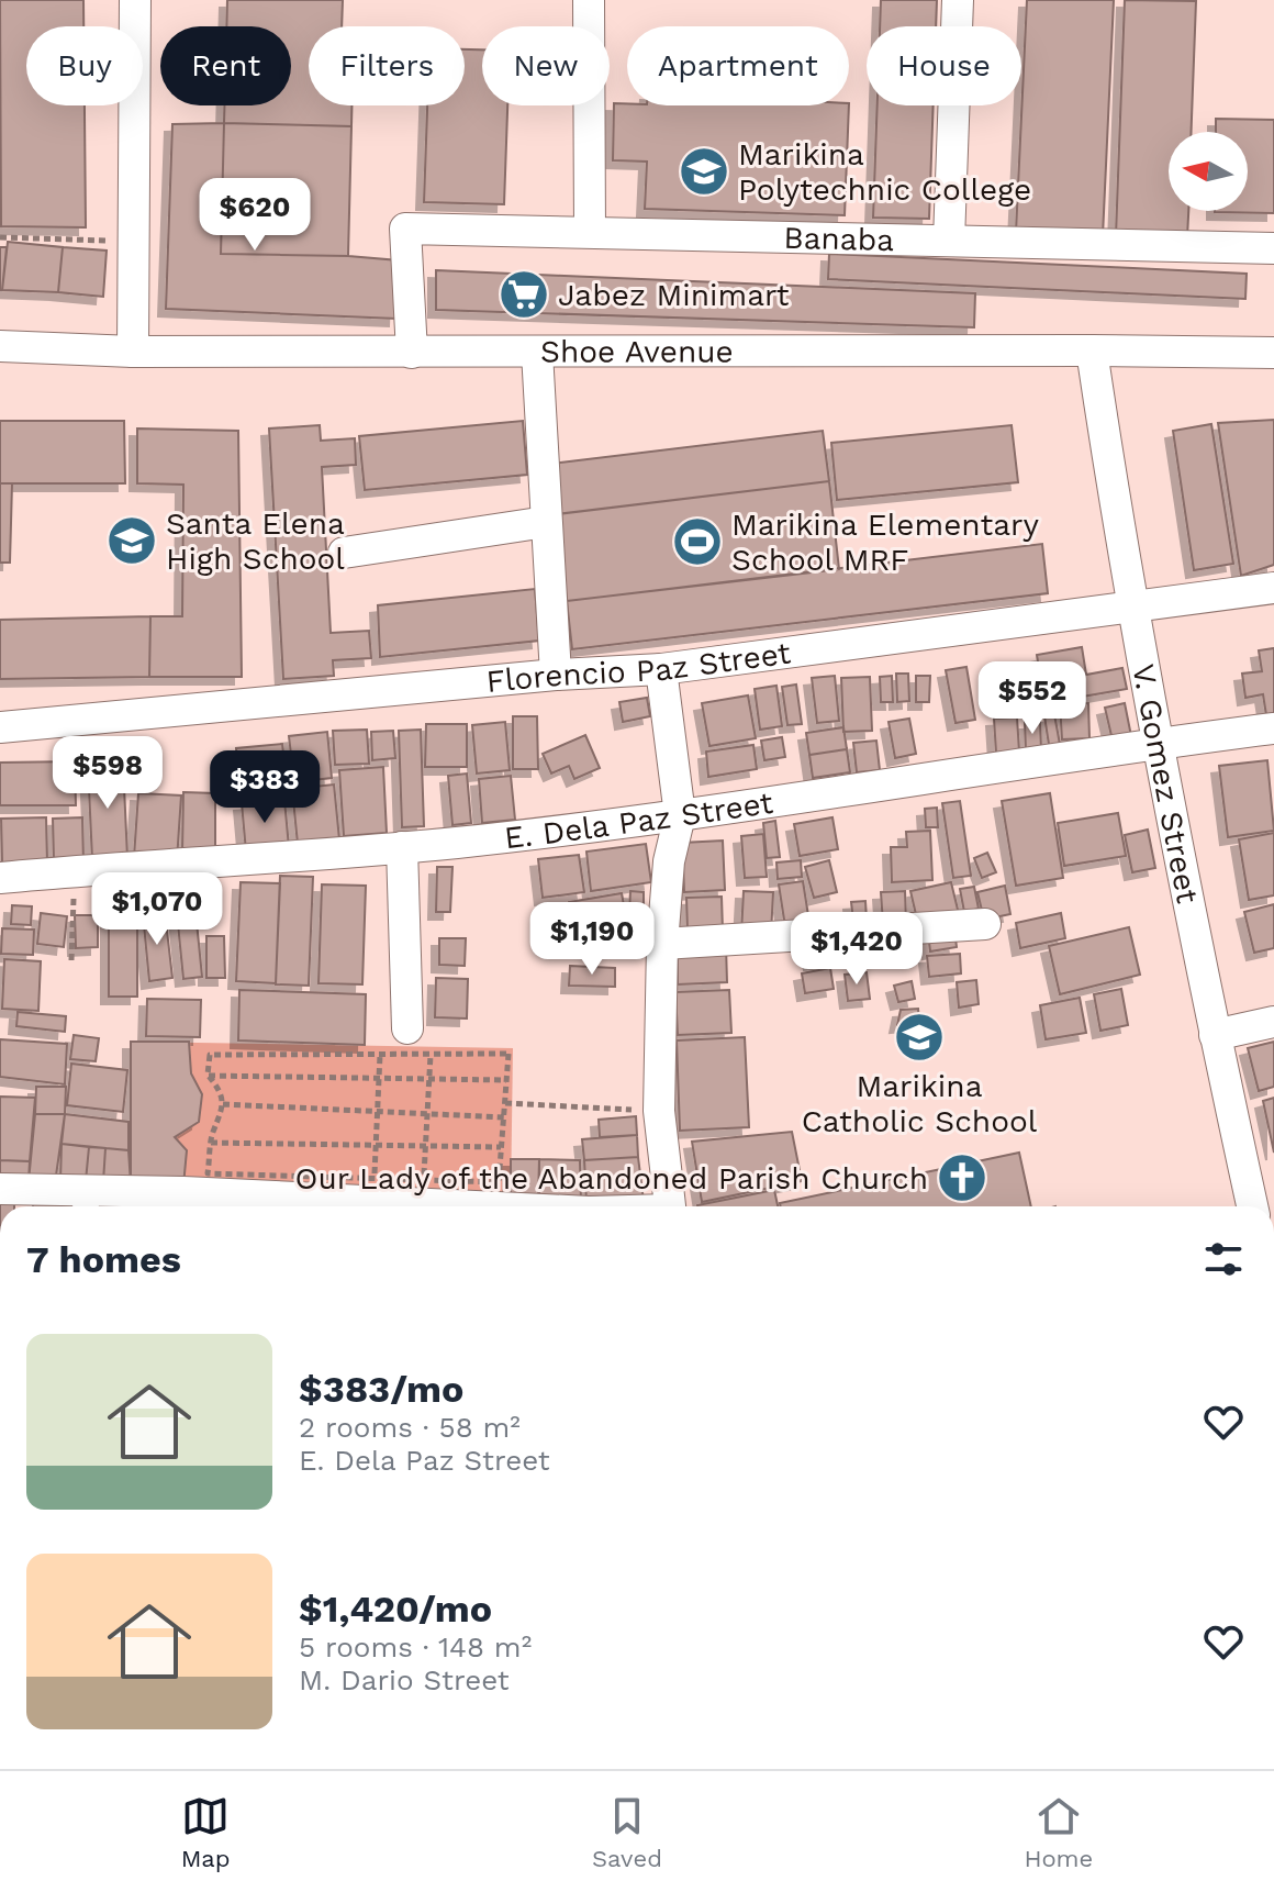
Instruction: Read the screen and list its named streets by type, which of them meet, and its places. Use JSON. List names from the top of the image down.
{
  "streets": {
    "street": [
      "Banaba",
      "Shoe Avenue",
      "Florencio Paz Street",
      "V. Gomez Street",
      "E. Dela Paz Street"
    ]
  },
  "crossings": [
    ["Banaba", "Shoe Avenue"],
    ["Shoe Avenue", "V. Gomez Street"],
    ["Florencio Paz Street", "V. Gomez Street"],
    ["V. Gomez Street", "E. Dela Paz Street"]
  ],
  "places": {
    "school or university": ["Marikina Polytechnic College", "Santa Elena High School", "Marikina Catholic School"],
    "supermarket": ["Jabez Minimart"],
    "sports": ["Marikina Elementary School MRF"],
    "church": ["Our Lady of the Abandoned Parish Church"]
  },
  "north": "left",
  "page": {
    "chip": [
      "Buy",
      "Rent",
      "Filters",
      "New",
      "Apartment",
      "House"
    ],
    "price": [
      "$620",
      "$552",
      "$598",
      "$383",
      "$1,070",
      "$1,190",
      "$1,420"
    ],
    "heading": "7 homes",
    "list": [
      {
        "name": "$383/mo",
        "note": "2 rooms · 58 m² · E. Dela Paz Street"
      },
      {
        "name": "$1,420/mo",
        "note": "5 rooms · 148 m² · M. Dario Street"
      }
    ],
    "tabs": ["Map", "Saved", "Home"]
  }
}
